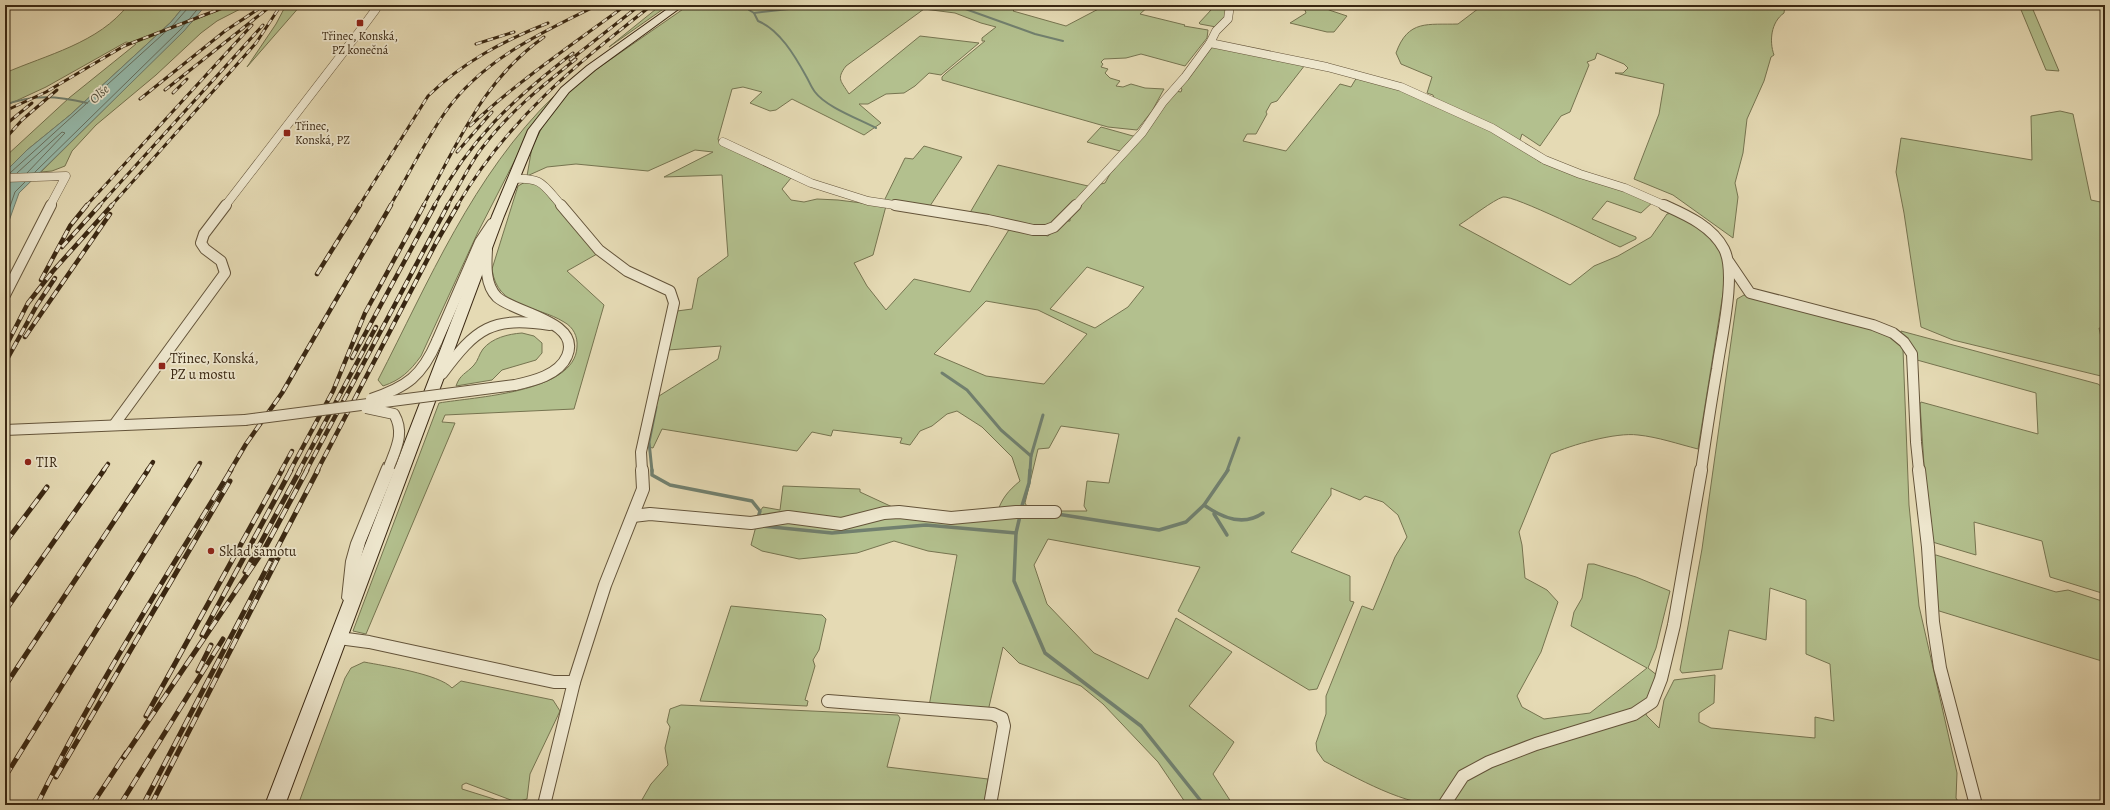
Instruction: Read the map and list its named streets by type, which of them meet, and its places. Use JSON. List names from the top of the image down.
{
  "water": ["Olše"],
  "places": {
    "transit": ["Třinec, Konská, PZ konečná", "Třinec, Konská, PZ", "Třinec, Konská, PZ u mostu"],
    "other": ["TIR", "Sklad šamotu"]
  }
}
